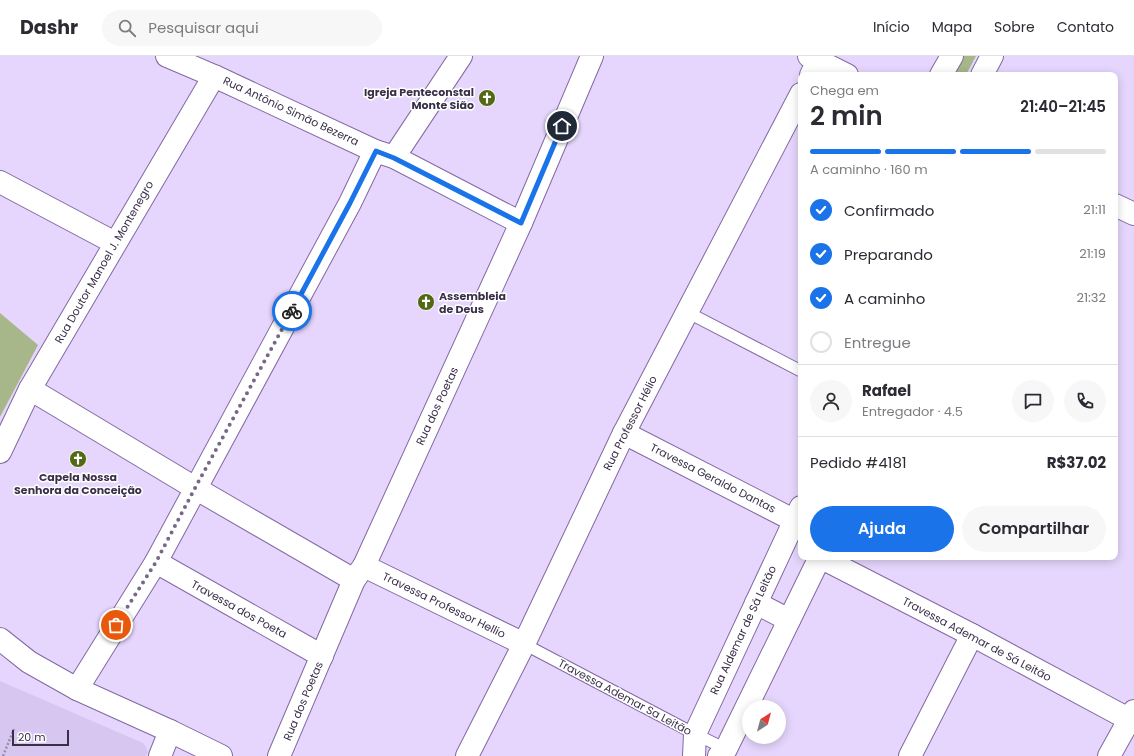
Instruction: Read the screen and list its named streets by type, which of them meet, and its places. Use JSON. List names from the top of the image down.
{
  "streets": {
    "street": [
      "Rua Antônio Simão Bezerra",
      "Rua Doutor Manoel J. Montenegro",
      "Rua dos Poetas",
      "Rua Professor Hélio",
      "Travessa Geraldo Dantas",
      "Travessa Professor Hellio",
      "Travessa dos Poeta",
      "Rua Aldemar de Sá Leitão",
      "Travessa Ademar de Sá Leitão"
    ],
    "lane": ["Travessa Ademar Sa Leitão"]
  },
  "crossings": [
    ["Rua Antônio Simão Bezerra", "Rua Doutor Manoel J. Montenegro"],
    ["Rua Antônio Simão Bezerra", "Rua dos Poetas"],
    ["Rua Doutor Manoel J. Montenegro", "Travessa Professor Hellio"],
    ["Rua dos Poetas", "Travessa Professor Hellio"],
    ["Rua dos Poetas", "Travessa dos Poeta"],
    ["Rua Professor Hélio", "Travessa Geraldo Dantas"],
    ["Rua Professor Hélio", "Travessa Professor Hellio"],
    ["Rua Professor Hélio", "Travessa Ademar Sa Leitão"],
    ["Travessa Professor Hellio", "Travessa Ademar Sa Leitão"],
    ["Rua Aldemar de Sá Leitão", "Travessa Ademar Sa Leitão"]
  ],
  "places": {
    "church": ["Igreja Penteconstal Monte Sião", "Assembleia de Deus", "Capela Nossa Senhora da Conceição"]
  },
  "scale_bar": "20 m",
  "north": "top right",
  "page": {
    "header": "Dashr",
    "search": "Pesquisar aqui",
    "nav": [
      "Início",
      "Mapa",
      "Sobre",
      "Contato"
    ],
    "heading": ["2 min", "Chega em", "21:40–21:45"],
    "panel": [
      "Rafael",
      "Entregador · 4.5",
      "Pedido #4181",
      "R$37.02"
    ],
    "bar": "A caminho · 160 m",
    "list": [
      ["Confirmado", "21:11"],
      ["Preparando", "21:19"],
      ["A caminho", "21:32"],
      "Entregue"
    ],
    "buttons": ["Ajuda", "Compartilhar"],
    "scale": "20 m"
  }
}
